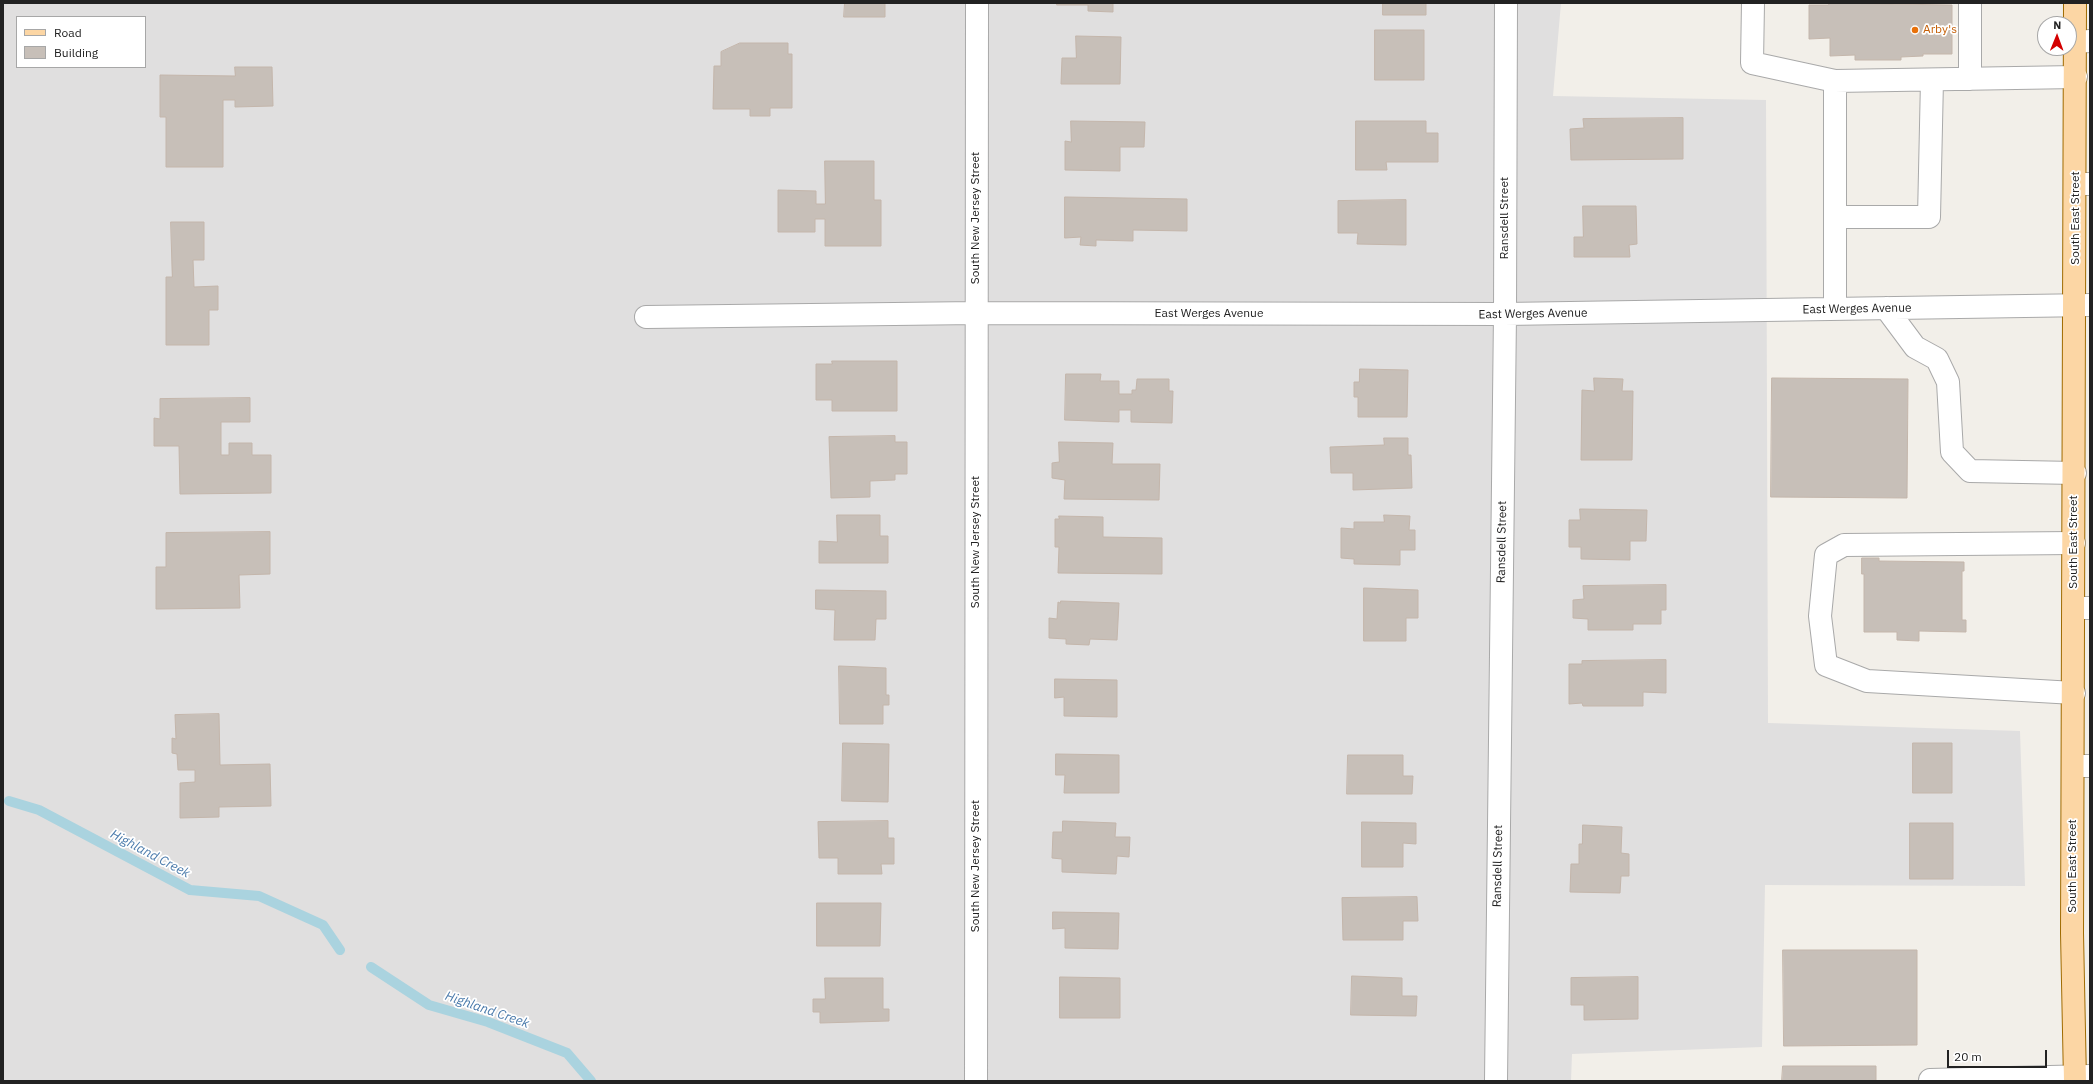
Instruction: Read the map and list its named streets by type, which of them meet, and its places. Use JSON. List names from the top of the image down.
{
  "streets": {
    "main road": ["South East Street"],
    "street": ["South New Jersey Street", "Ransdell Street", "East Werges Avenue"]
  },
  "crossings": [
    ["South New Jersey Street", "East Werges Avenue"],
    ["Ransdell Street", "East Werges Avenue"],
    ["South East Street", "East Werges Avenue"]
  ],
  "water": ["Highland Creek"],
  "places": ["Arby's"],
  "legend": ["Road", "Building"],
  "scale_bar": "20 m",
  "north": "top"
}
